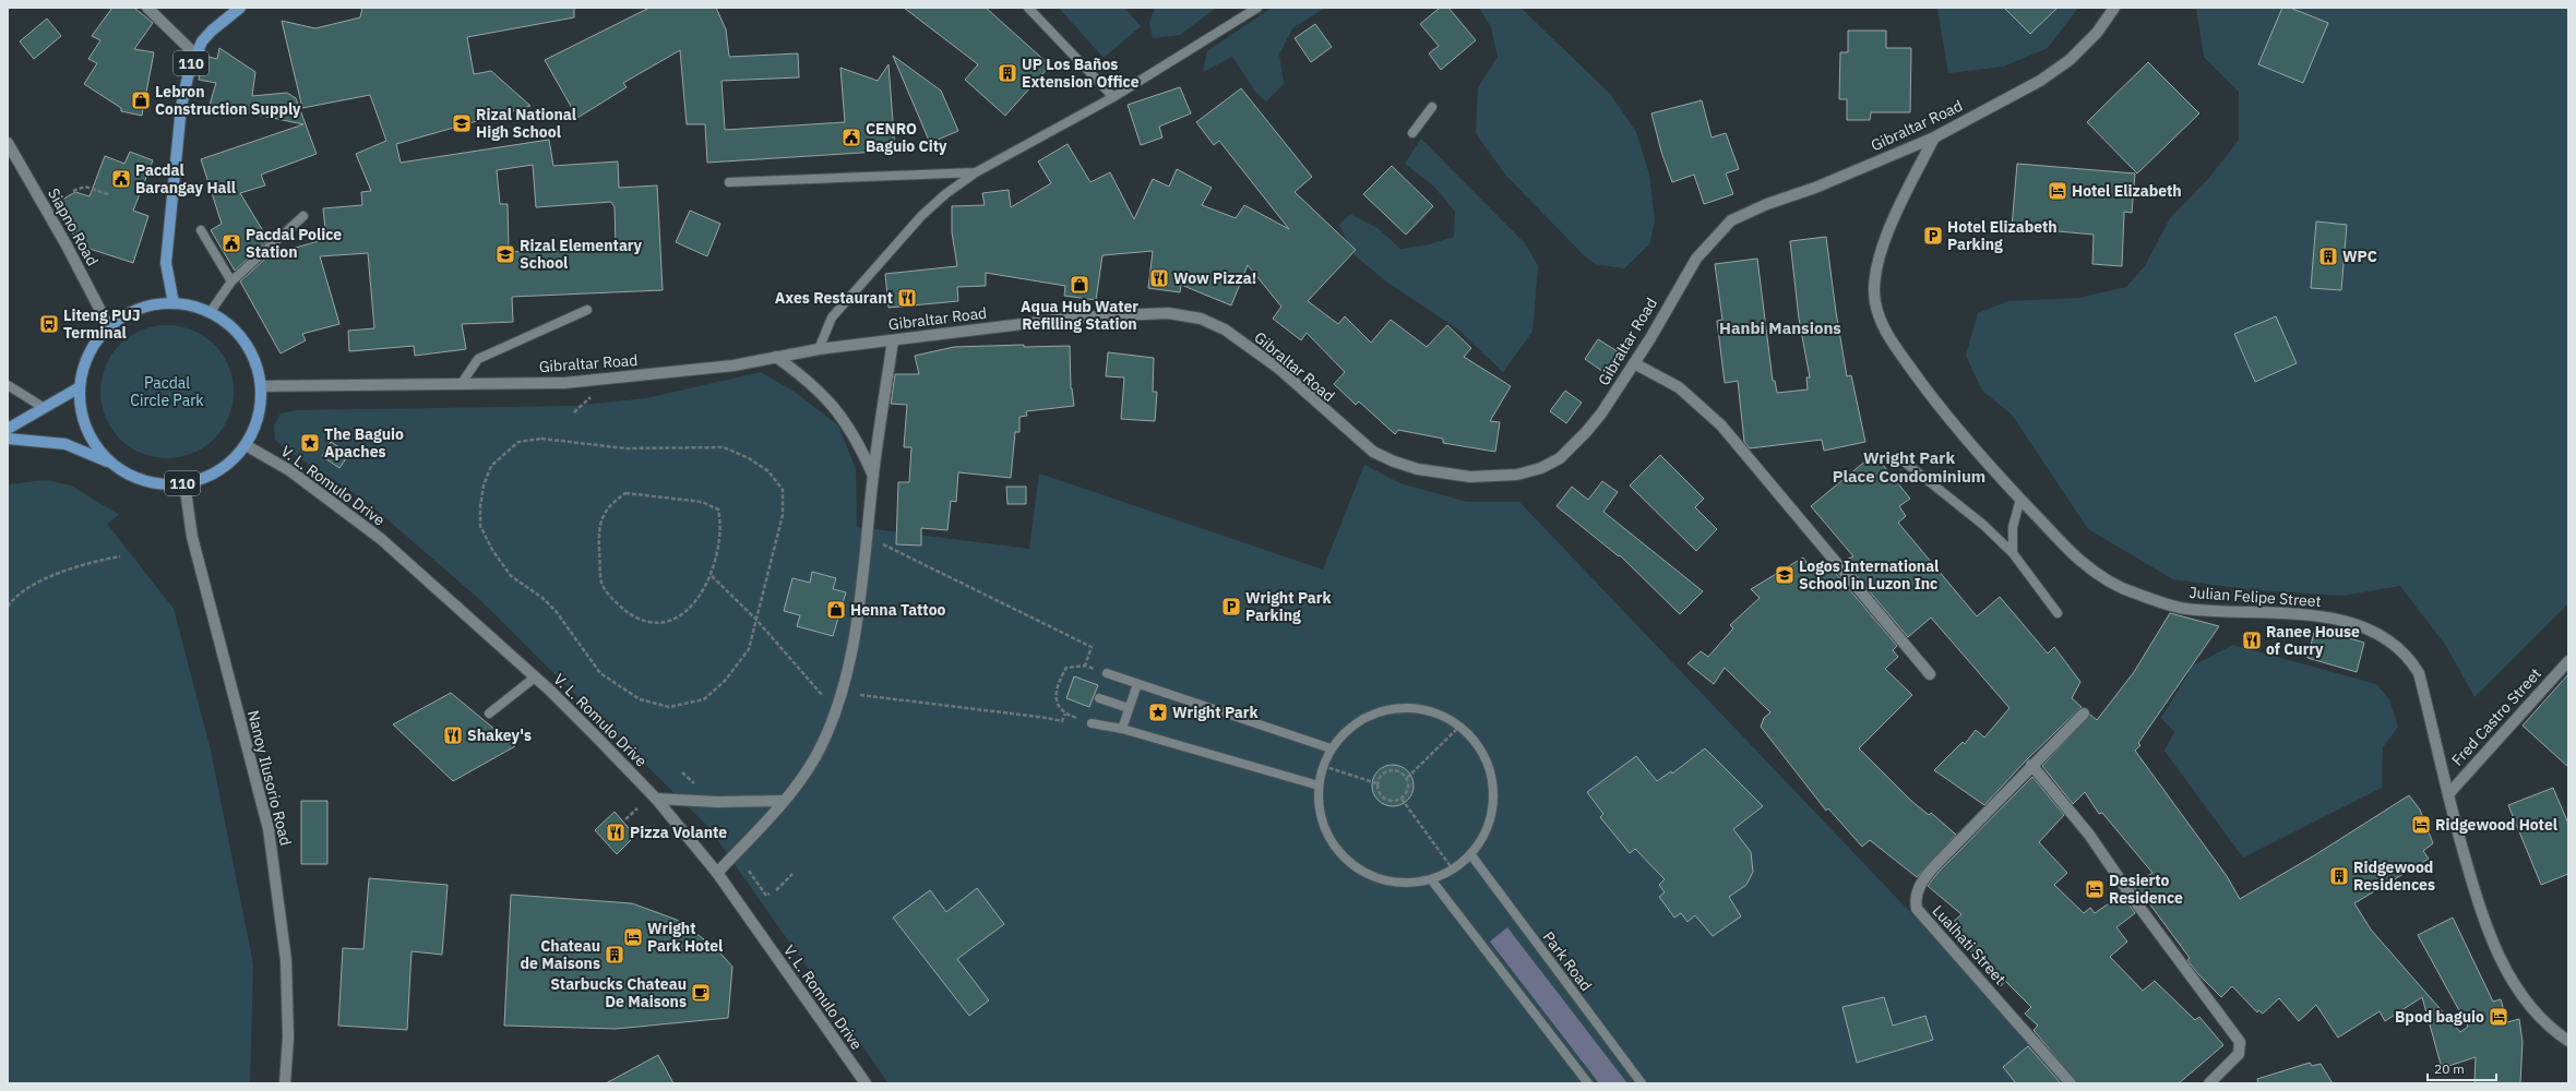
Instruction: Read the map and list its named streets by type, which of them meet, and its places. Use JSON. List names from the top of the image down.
{
  "streets": {
    "main road": ["110"],
    "street": [
      "Gibraltar Road",
      "Siapno Road",
      "V. L. Romulo Drive",
      "Julian Felipe Street",
      "Fred Castro Street",
      "Nanoy Ilusorio Road",
      "Lualhati Street"
    ],
    "lane": ["Park Road"]
  },
  "crossings": [
    ["110", "Gibraltar Road"],
    ["110", "Siapno Road"],
    ["110", "V. L. Romulo Drive"],
    ["110", "Nanoy Ilusorio Road"],
    ["Gibraltar Road", "Julian Felipe Street"],
    ["Julian Felipe Street", "Fred Castro Street"]
  ],
  "districts": ["Hanbi Mansions", "Wright Park Place Condominium"],
  "parks": ["Pacdal Circle Park"],
  "places": {
    "building": [
      "UP Los Baños Extension Office",
      "WPC",
      "Ridgewood Residences",
      "Chateau de Maisons"
    ],
    "shop": ["Lebron Construction Supply", "Aqua Hub Water Refilling Station", "Henna Tattoo"],
    "school or university": ["Rizal National High School", "Rizal Elementary School", "Logos International School in Luzon Inc"],
    "public building": ["CENRO Baguio City", "Pacdal Barangay Hall", "Pacdal Police Station"],
    "hotel": [
      "Hotel Elizabeth",
      "Ridgewood Hotel",
      "Desierto Residence",
      "Wright Park Hotel",
      "Bpod baguio"
    ],
    "parking": ["Hotel Elizabeth Parking", "Wright Park Parking"],
    "restaurant": [
      "Wow Pizza!",
      "Axes Restaurant",
      "Ranee House of Curry",
      "Shakey's",
      "Pizza Volante"
    ],
    "bus stop": ["Liteng PUJ Terminal"],
    "place": ["The Baguio Apaches", "Wright Park"],
    "cafe": ["Starbucks Chateau De Maisons"]
  },
  "scale_bar": "20 m"
}
